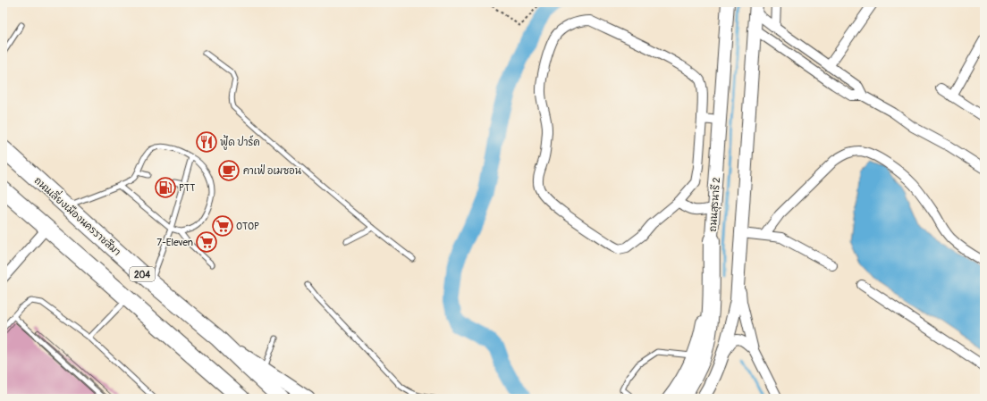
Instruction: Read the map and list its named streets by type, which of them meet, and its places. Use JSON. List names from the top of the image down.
{
  "streets": {
    "highway": ["ถนนเลี่ยงเมืองนครราชสีมา", "204"],
    "main road": ["ถนนสุรนารี 2"]
  },
  "places": {
    "restaurant": ["ฟู้ด ปาร์ค"],
    "cafe": ["คาเฟ่ อเมซอน"],
    "fuel station": ["PTT"],
    "supermarket": ["OTOP", "7-Eleven"]
  }
}
